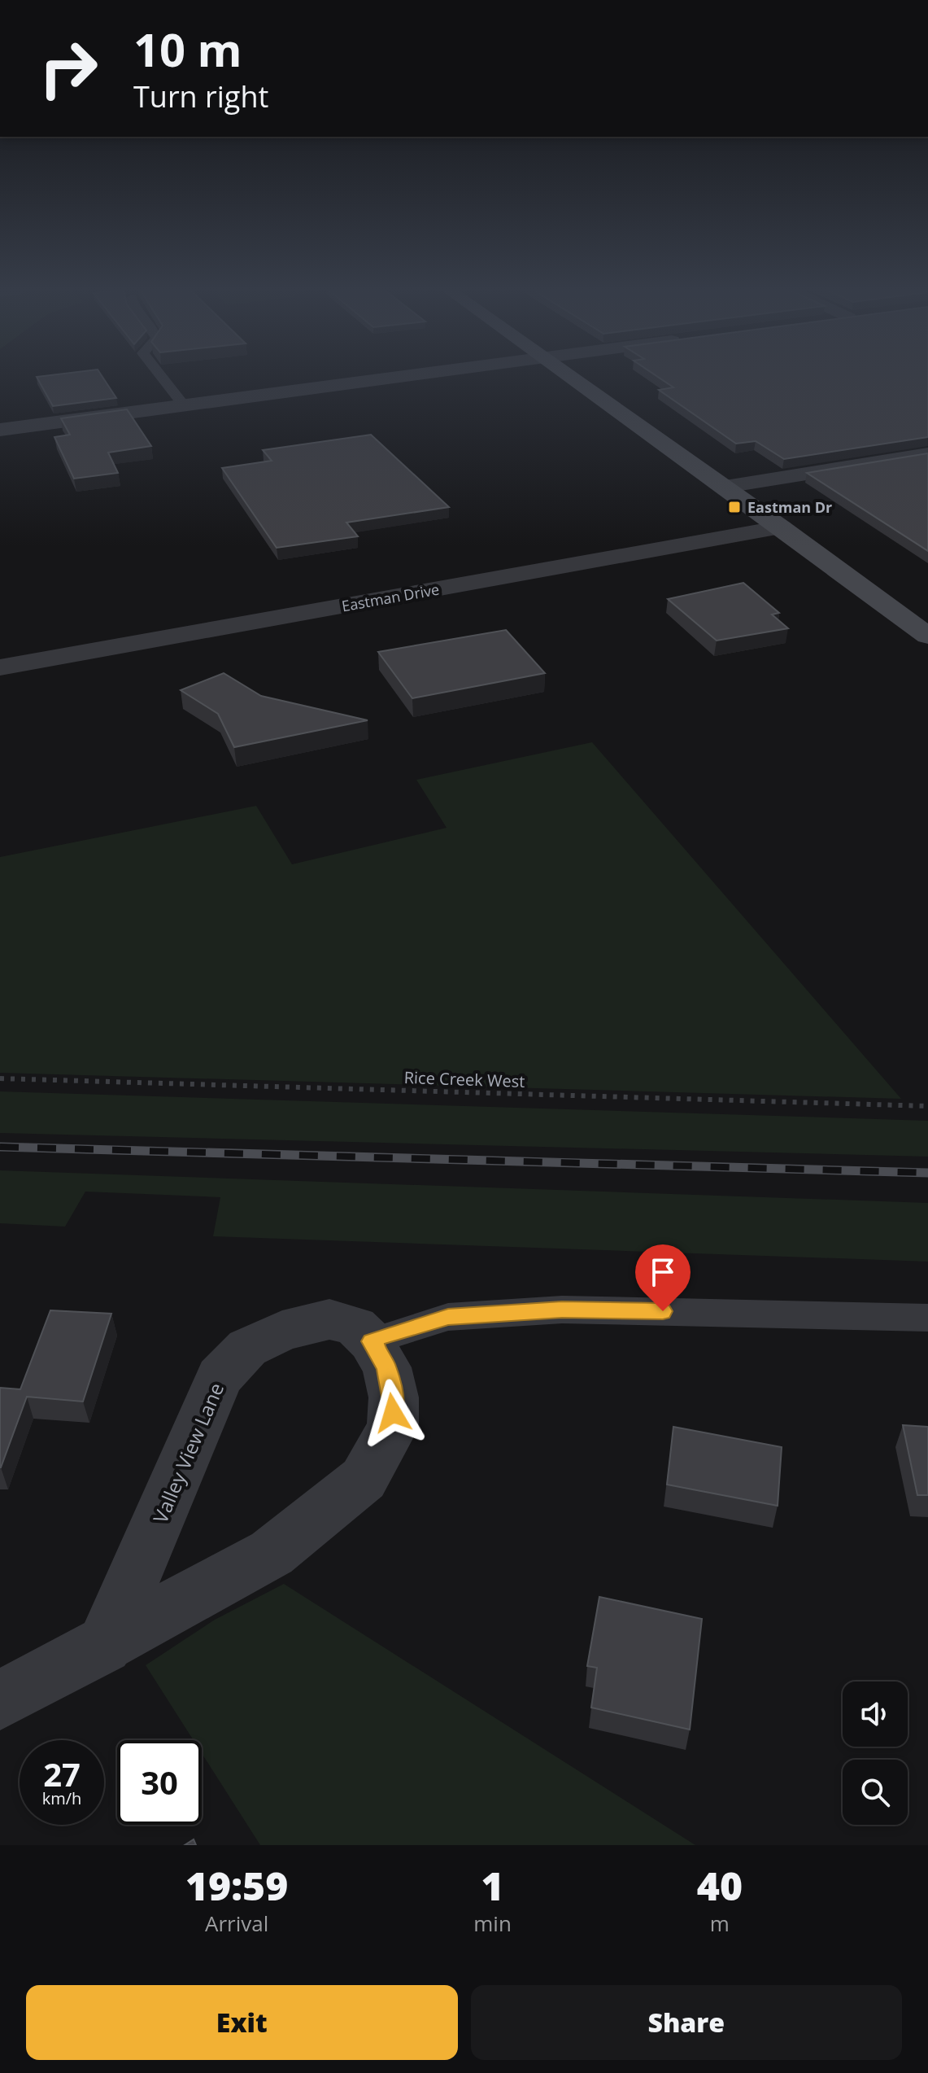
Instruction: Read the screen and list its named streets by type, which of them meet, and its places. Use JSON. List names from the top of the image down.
{
  "streets": {
    "street": ["Eastman Drive", "Valley View Lane"],
    "path": ["Rice Creek West"]
  },
  "places": {
    "transit": ["Eastman Dr"]
  },
  "page": {
    "turn": ["10 m", "Turn right"],
    "speed": "27 km/h",
    "limit": "30",
    "eta": [
      "19:59",
      "Arrival",
      "1",
      "min",
      "40",
      "m"
    ],
    "buttons": ["Exit", "Share"]
  }
}
